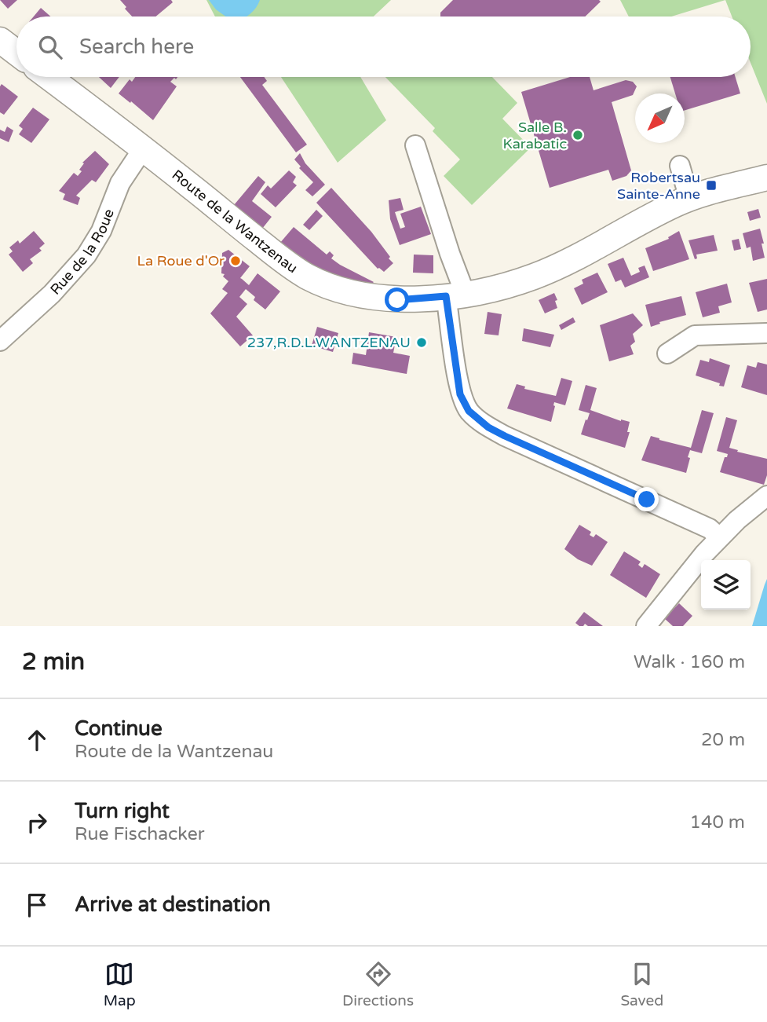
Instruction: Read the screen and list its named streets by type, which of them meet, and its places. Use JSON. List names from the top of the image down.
{
  "streets": {
    "main road": ["Route de la Wantzenau"],
    "street": ["Rue de la Roue"]
  },
  "crossings": [
    ["Route de la Wantzenau", "Rue de la Roue"]
  ],
  "places": {
    "other": ["Salle B. Karabatic", "La Roue d'Or", "237,R.D.L.WANTZENAU"],
    "transit": ["Robertsau Sainte-Anne"]
  },
  "north": "bottom left",
  "page": {
    "search": "Search here",
    "heading": ["2 min", "Walk · 160 m"],
    "list": [
      ["Continue", "Route de la Wantzenau", "20 m"],
      ["Turn right", "Rue Fischacker", "140 m"],
      "Arrive at destination"
    ],
    "nav": ["Map", "Directions", "Saved"]
  }
}
